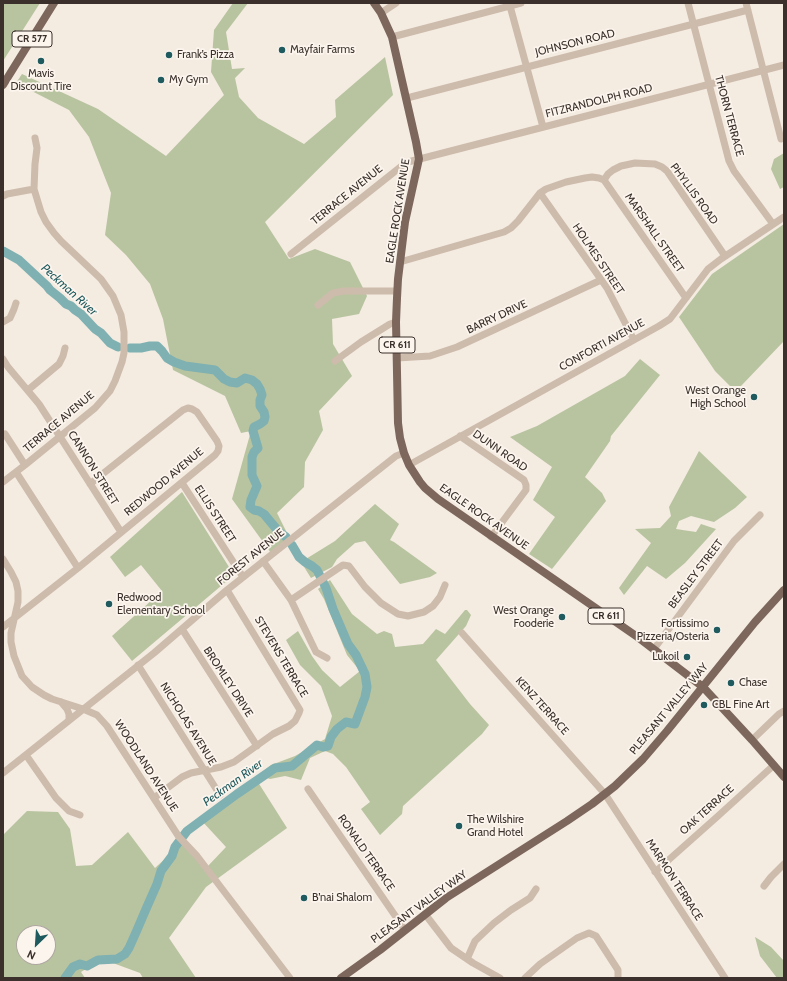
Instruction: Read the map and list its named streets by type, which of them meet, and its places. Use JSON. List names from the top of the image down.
{
  "streets": {
    "main road": [
      "CR 577",
      "EAGLE ROCK AVENUE",
      "CR 611",
      "PLEASANT VALLEY WAY"
    ],
    "street": [
      "JOHNSON ROAD",
      "FITZRANDOLPH ROAD",
      "THORN TERRACE",
      "PHYLLIS ROAD",
      "TERRACE AVENUE",
      "MARSHALL STREET",
      "HOLMES STREET",
      "BARRY DRIVE",
      "CONFORTI AVENUE",
      "DUNN ROAD",
      "CANNON STREET",
      "REDWOOD AVENUE",
      "ELLIS STREET",
      "FOREST AVENUE",
      "BEASLEY STREET",
      "STEVENS TERRACE",
      "BROMLEY DRIVE",
      "KENZ TERRACE",
      "NICHOLAS AVENUE",
      "WOODLAND AVENUE",
      "OAK TERRACE",
      "RONALD TERRACE",
      "MARMON TERRACE"
    ]
  },
  "crossings": [
    ["JOHNSON ROAD", "THORN TERRACE"],
    ["JOHNSON ROAD", "EAGLE ROCK AVENUE"],
    ["FITZRANDOLPH ROAD", "THORN TERRACE"],
    ["FITZRANDOLPH ROAD", "TERRACE AVENUE"],
    ["FITZRANDOLPH ROAD", "EAGLE ROCK AVENUE"],
    ["THORN TERRACE", "CONFORTI AVENUE"],
    ["PHYLLIS ROAD", "MARSHALL STREET"],
    ["PHYLLIS ROAD", "CONFORTI AVENUE"],
    ["TERRACE AVENUE", "EAGLE ROCK AVENUE"],
    ["TERRACE AVENUE", "CANNON STREET"],
    ["EAGLE ROCK AVENUE", "BARRY DRIVE"],
    ["EAGLE ROCK AVENUE", "CONFORTI AVENUE"],
    ["EAGLE ROCK AVENUE", "DUNN ROAD"],
    ["EAGLE ROCK AVENUE", "FOREST AVENUE"],
    ["EAGLE ROCK AVENUE", "BEASLEY STREET"],
    ["EAGLE ROCK AVENUE", "PLEASANT VALLEY WAY"],
    ["EAGLE ROCK AVENUE", "OAK TERRACE"],
    ["MARSHALL STREET", "CONFORTI AVENUE"],
    ["HOLMES STREET", "BARRY DRIVE"],
    ["HOLMES STREET", "CONFORTI AVENUE"],
    ["CONFORTI AVENUE", "DUNN ROAD"],
    ["CANNON STREET", "REDWOOD AVENUE"],
    ["REDWOOD AVENUE", "ELLIS STREET"],
    ["REDWOOD AVENUE", "WOODLAND AVENUE"],
    ["ELLIS STREET", "FOREST AVENUE"],
    ["FOREST AVENUE", "STEVENS TERRACE"],
    ["FOREST AVENUE", "BROMLEY DRIVE"],
    ["FOREST AVENUE", "NICHOLAS AVENUE"],
    ["FOREST AVENUE", "WOODLAND AVENUE"],
    ["STEVENS TERRACE", "BROMLEY DRIVE"],
    ["STEVENS TERRACE", "NICHOLAS AVENUE"],
    ["STEVENS TERRACE", "WOODLAND AVENUE"],
    ["KENZ TERRACE", "PLEASANT VALLEY WAY"],
    ["KENZ TERRACE", "MARMON TERRACE"],
    ["PLEASANT VALLEY WAY", "RONALD TERRACE"],
    ["PLEASANT VALLEY WAY", "MARMON TERRACE"],
    ["OAK TERRACE", "MARMON TERRACE"]
  ],
  "water": ["Peckman River"],
  "places": [
    "Mayfair Farms",
    "Frank’s Pizza",
    "Mavis Discount Tire",
    "My Gym",
    "West Orange High School",
    "Redwood Elementary School",
    "West Orange Fooderie",
    "Fortissimo Pizzeria/Osteria",
    "Lukoil",
    "Chase",
    "CBL Fine Art",
    "The Wilshire Grand Hotel",
    "B’nai Shalom"
  ],
  "north": "bottom left"
}
